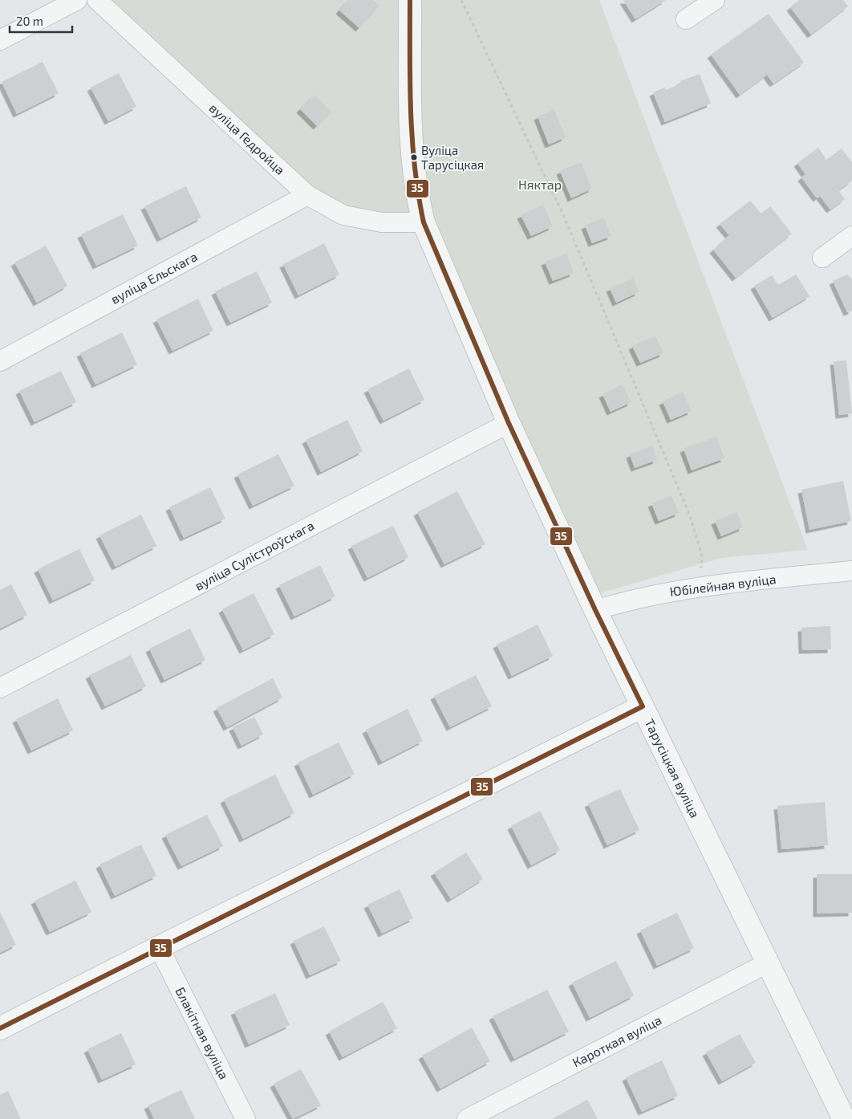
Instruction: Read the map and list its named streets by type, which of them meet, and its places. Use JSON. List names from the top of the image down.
{
  "streets": {
    "street": [
      "вуліца Гедройца",
      "вуліца Ельскага",
      "вуліца Сулістроўскага",
      "Юбілейная вуліца",
      "Тарусіцкая вуліца",
      "Блакітная вуліца",
      "Кароткая вуліца"
    ]
  },
  "crossings": [
    ["вуліца Гедройца", "вуліца Ельскага"],
    ["вуліца Гедройца", "Тарусіцкая вуліца"],
    ["вуліца Сулістроўскага", "Тарусіцкая вуліца"],
    ["Юбілейная вуліца", "Тарусіцкая вуліца"],
    ["Тарусіцкая вуліца", "Кароткая вуліца"]
  ],
  "parks": ["Няктар"],
  "places": ["Вуліца Тарусіцкая"],
  "lines": ["transit line 35"],
  "scale_bar": "20 m"
}
